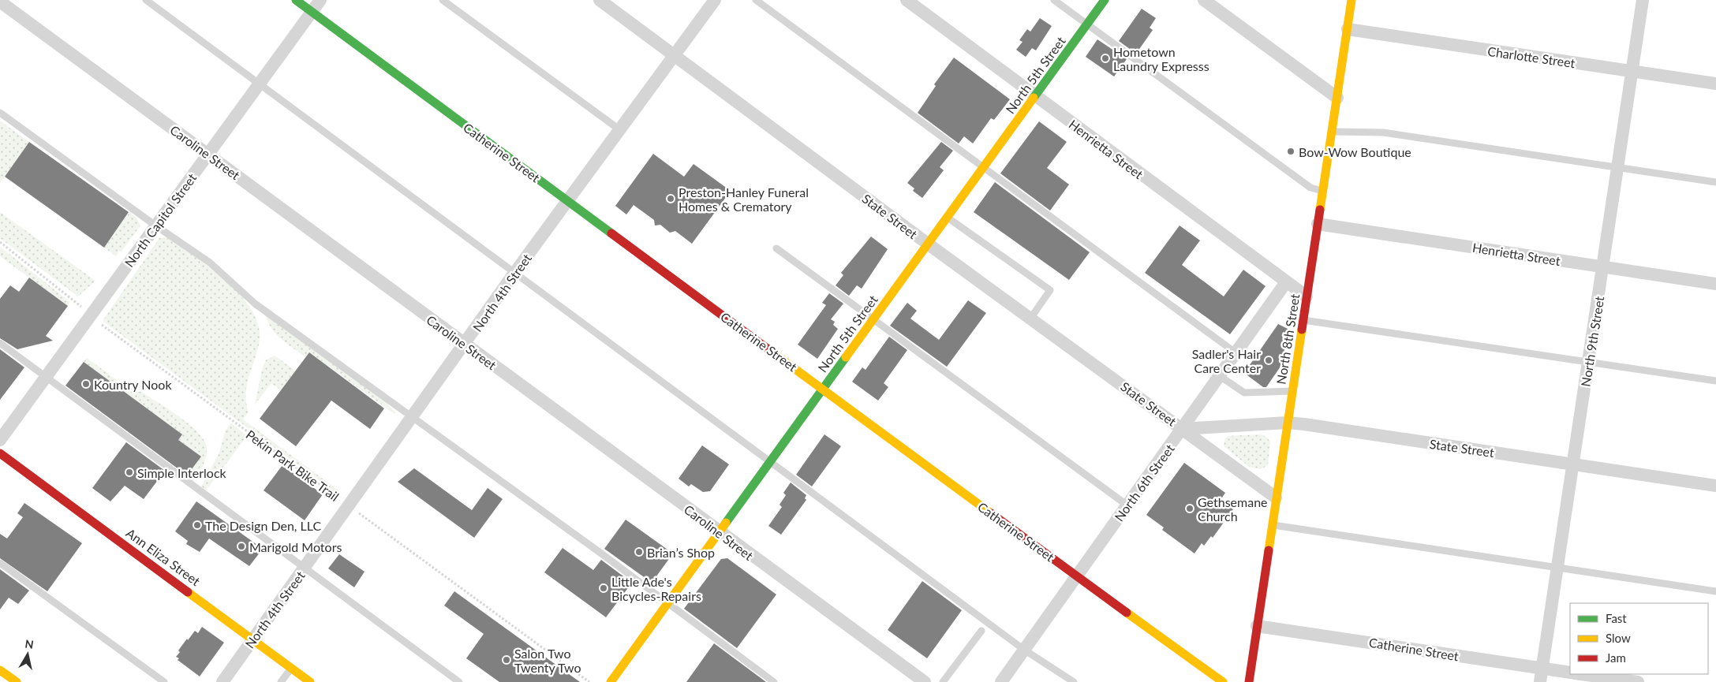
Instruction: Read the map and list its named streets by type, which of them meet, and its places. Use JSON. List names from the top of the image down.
{
  "streets": {
    "street": [
      "Charlotte Street",
      "North 5th Street",
      "Henrietta Street",
      "Caroline Street",
      "Catherine Street",
      "State Street",
      "North Capitol Street",
      "North 4th Street",
      "North 8th Street",
      "North 9th Street",
      "North 6th Street",
      "Ann Eliza Street"
    ],
    "path": ["Pekin Park Bike Trail"]
  },
  "crossings": [
    ["Charlotte Street", "North 8th Street"],
    ["Charlotte Street", "North 9th Street"],
    ["North 5th Street", "Henrietta Street"],
    ["North 5th Street", "Caroline Street"],
    ["North 5th Street", "Catherine Street"],
    ["North 5th Street", "State Street"],
    ["Henrietta Street", "North 8th Street"],
    ["Henrietta Street", "North 9th Street"],
    ["Henrietta Street", "North 6th Street"],
    ["Caroline Street", "North Capitol Street"],
    ["Caroline Street", "North 4th Street"],
    ["Catherine Street", "North Capitol Street"],
    ["Catherine Street", "North 4th Street"],
    ["Catherine Street", "North 8th Street"],
    ["Catherine Street", "North 9th Street"],
    ["Catherine Street", "North 6th Street"],
    ["State Street", "North 4th Street"],
    ["State Street", "North 8th Street"],
    ["State Street", "North 9th Street"],
    ["State Street", "North 6th Street"],
    ["North Capitol Street", "Pekin Park Bike Trail"],
    ["North 4th Street", "Pekin Park Bike Trail"],
    ["North 4th Street", "Ann Eliza Street"]
  ],
  "places": [
    "Hometown Laundry Expresss",
    "Bow-Wow Boutique",
    "Preston-Hanley Funeral Homes & Crematory",
    "Sadler's Hair Care Center",
    "Kountry Nook",
    "Simple Interlock",
    "Gethsemane Church",
    "The Design Den, LLC",
    "Marigold Motors",
    "Brian’s Shop",
    "Little Ade's Bicycles-Repairs",
    "Salon Two Twenty Two"
  ],
  "legend": ["Fast", "Slow", "Jam"],
  "north": "top"
}
